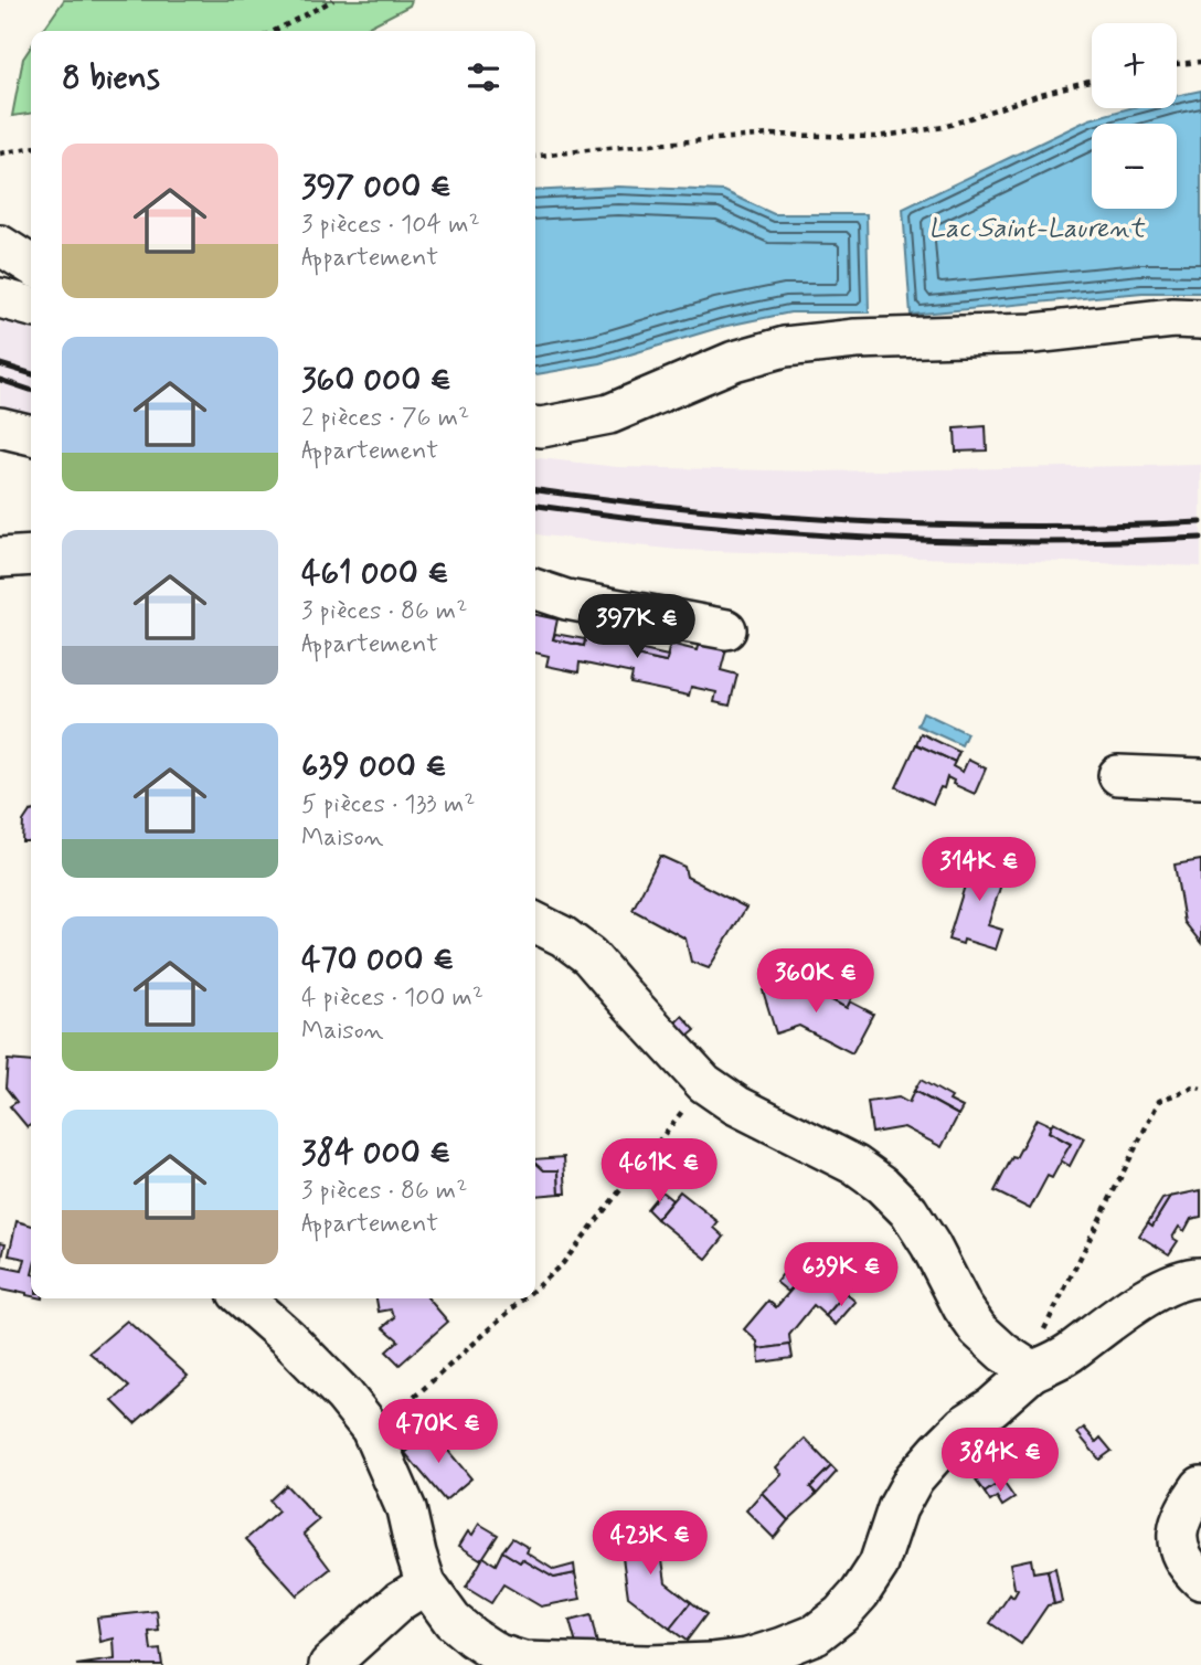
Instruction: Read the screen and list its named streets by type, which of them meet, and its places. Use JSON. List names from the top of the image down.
{
  "water": ["Lac Saint-Laurent"],
  "page": {
    "map_buttons": ["+", "−"],
    "heading": "8 biens",
    "list": [
      {
        "name": "397 000 €",
        "note": "3 pièces · 104 m² · Appartement"
      },
      {
        "name": "360 000 €",
        "note": "2 pièces · 76 m² · Appartement"
      },
      {
        "name": "461 000 €",
        "note": "3 pièces · 86 m² · Appartement"
      },
      {
        "name": "639 000 €",
        "note": "5 pièces · 133 m² · Maison"
      },
      {
        "name": "470 000 €",
        "note": "4 pièces · 100 m² · Maison"
      },
      {
        "name": "384 000 €",
        "note": "3 pièces · 86 m² · Appartement"
      }
    ],
    "price": [
      "397K €",
      "314K €",
      "360K €",
      "461K €",
      "639K €",
      "470K €",
      "384K €",
      "423K €"
    ]
  }
}
